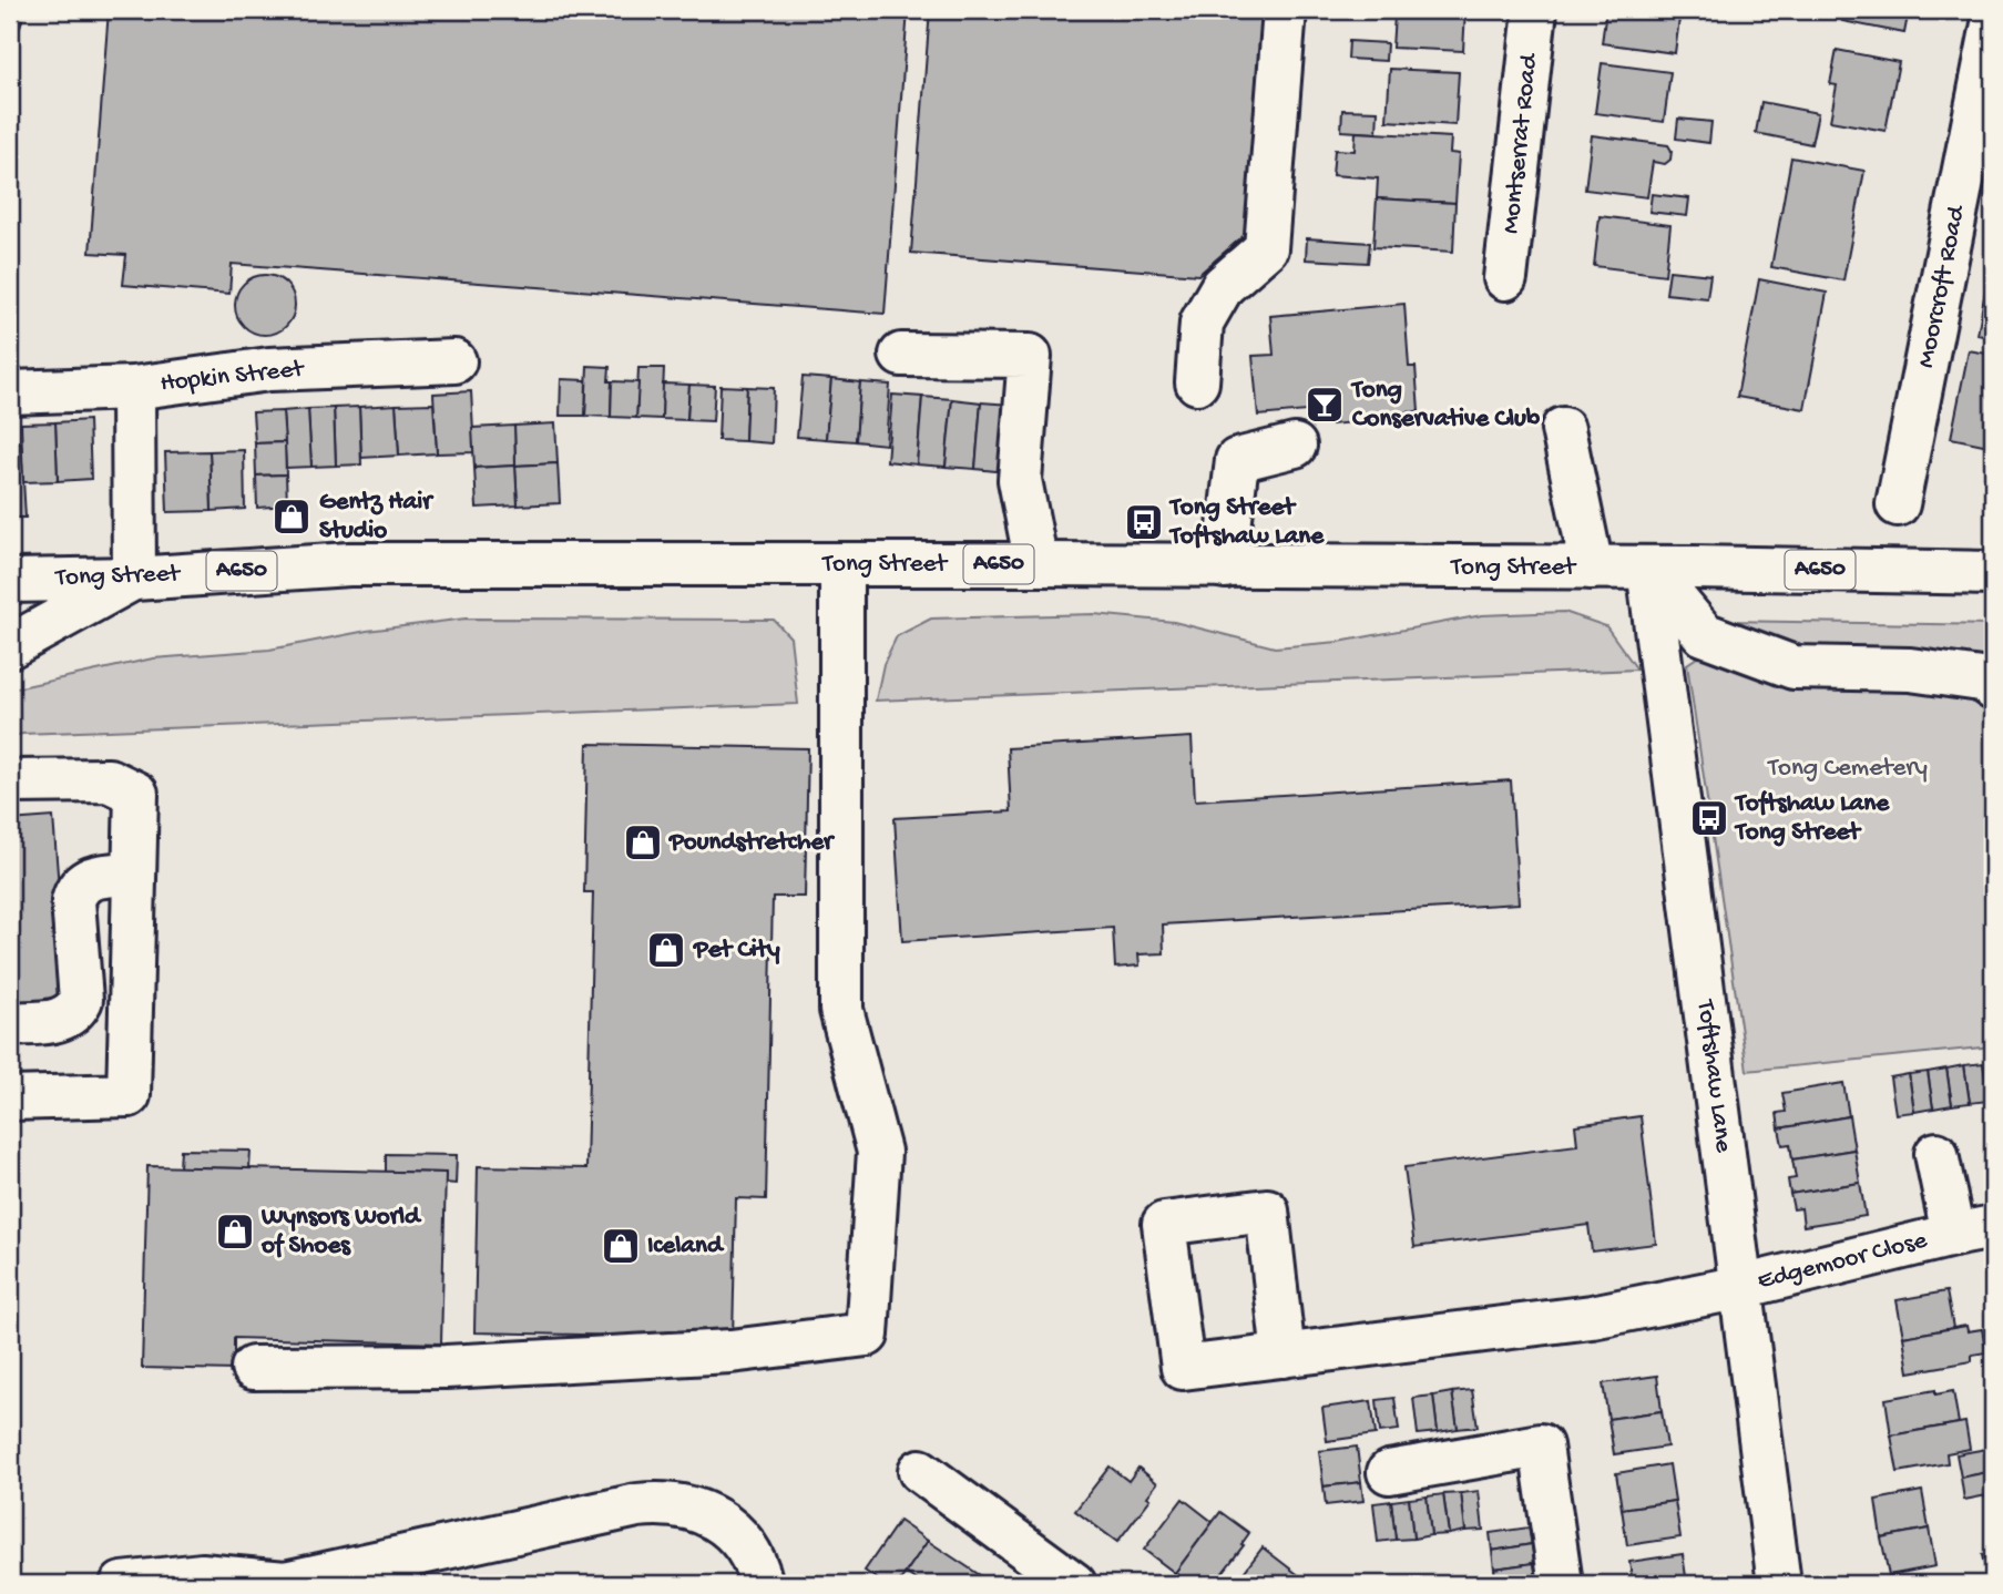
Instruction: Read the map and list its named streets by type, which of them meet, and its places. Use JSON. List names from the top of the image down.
{
  "streets": {
    "main road": [
      "Montserrat Road",
      "Moorcroft Road",
      "Hopkin Street",
      "Tong Street",
      "A650",
      "Toftshaw Lane",
      "Edgemoor Close"
    ]
  },
  "crossings": [
    ["Tong Street", "Toftshaw Lane"],
    ["Toftshaw Lane", "Edgemoor Close"]
  ],
  "parks": ["Tong Cemetery"],
  "places": {
    "bar": ["Tong Conservative Club"],
    "shop": [
      "Gentz Hair Studio",
      "Poundstretcher",
      "Pet City",
      "Wynsors World of Shoes",
      "Iceland"
    ],
    "bus stop": ["Tong Street Toftshaw Lane", "Toftshaw Lane Tong Street"]
  }
}
